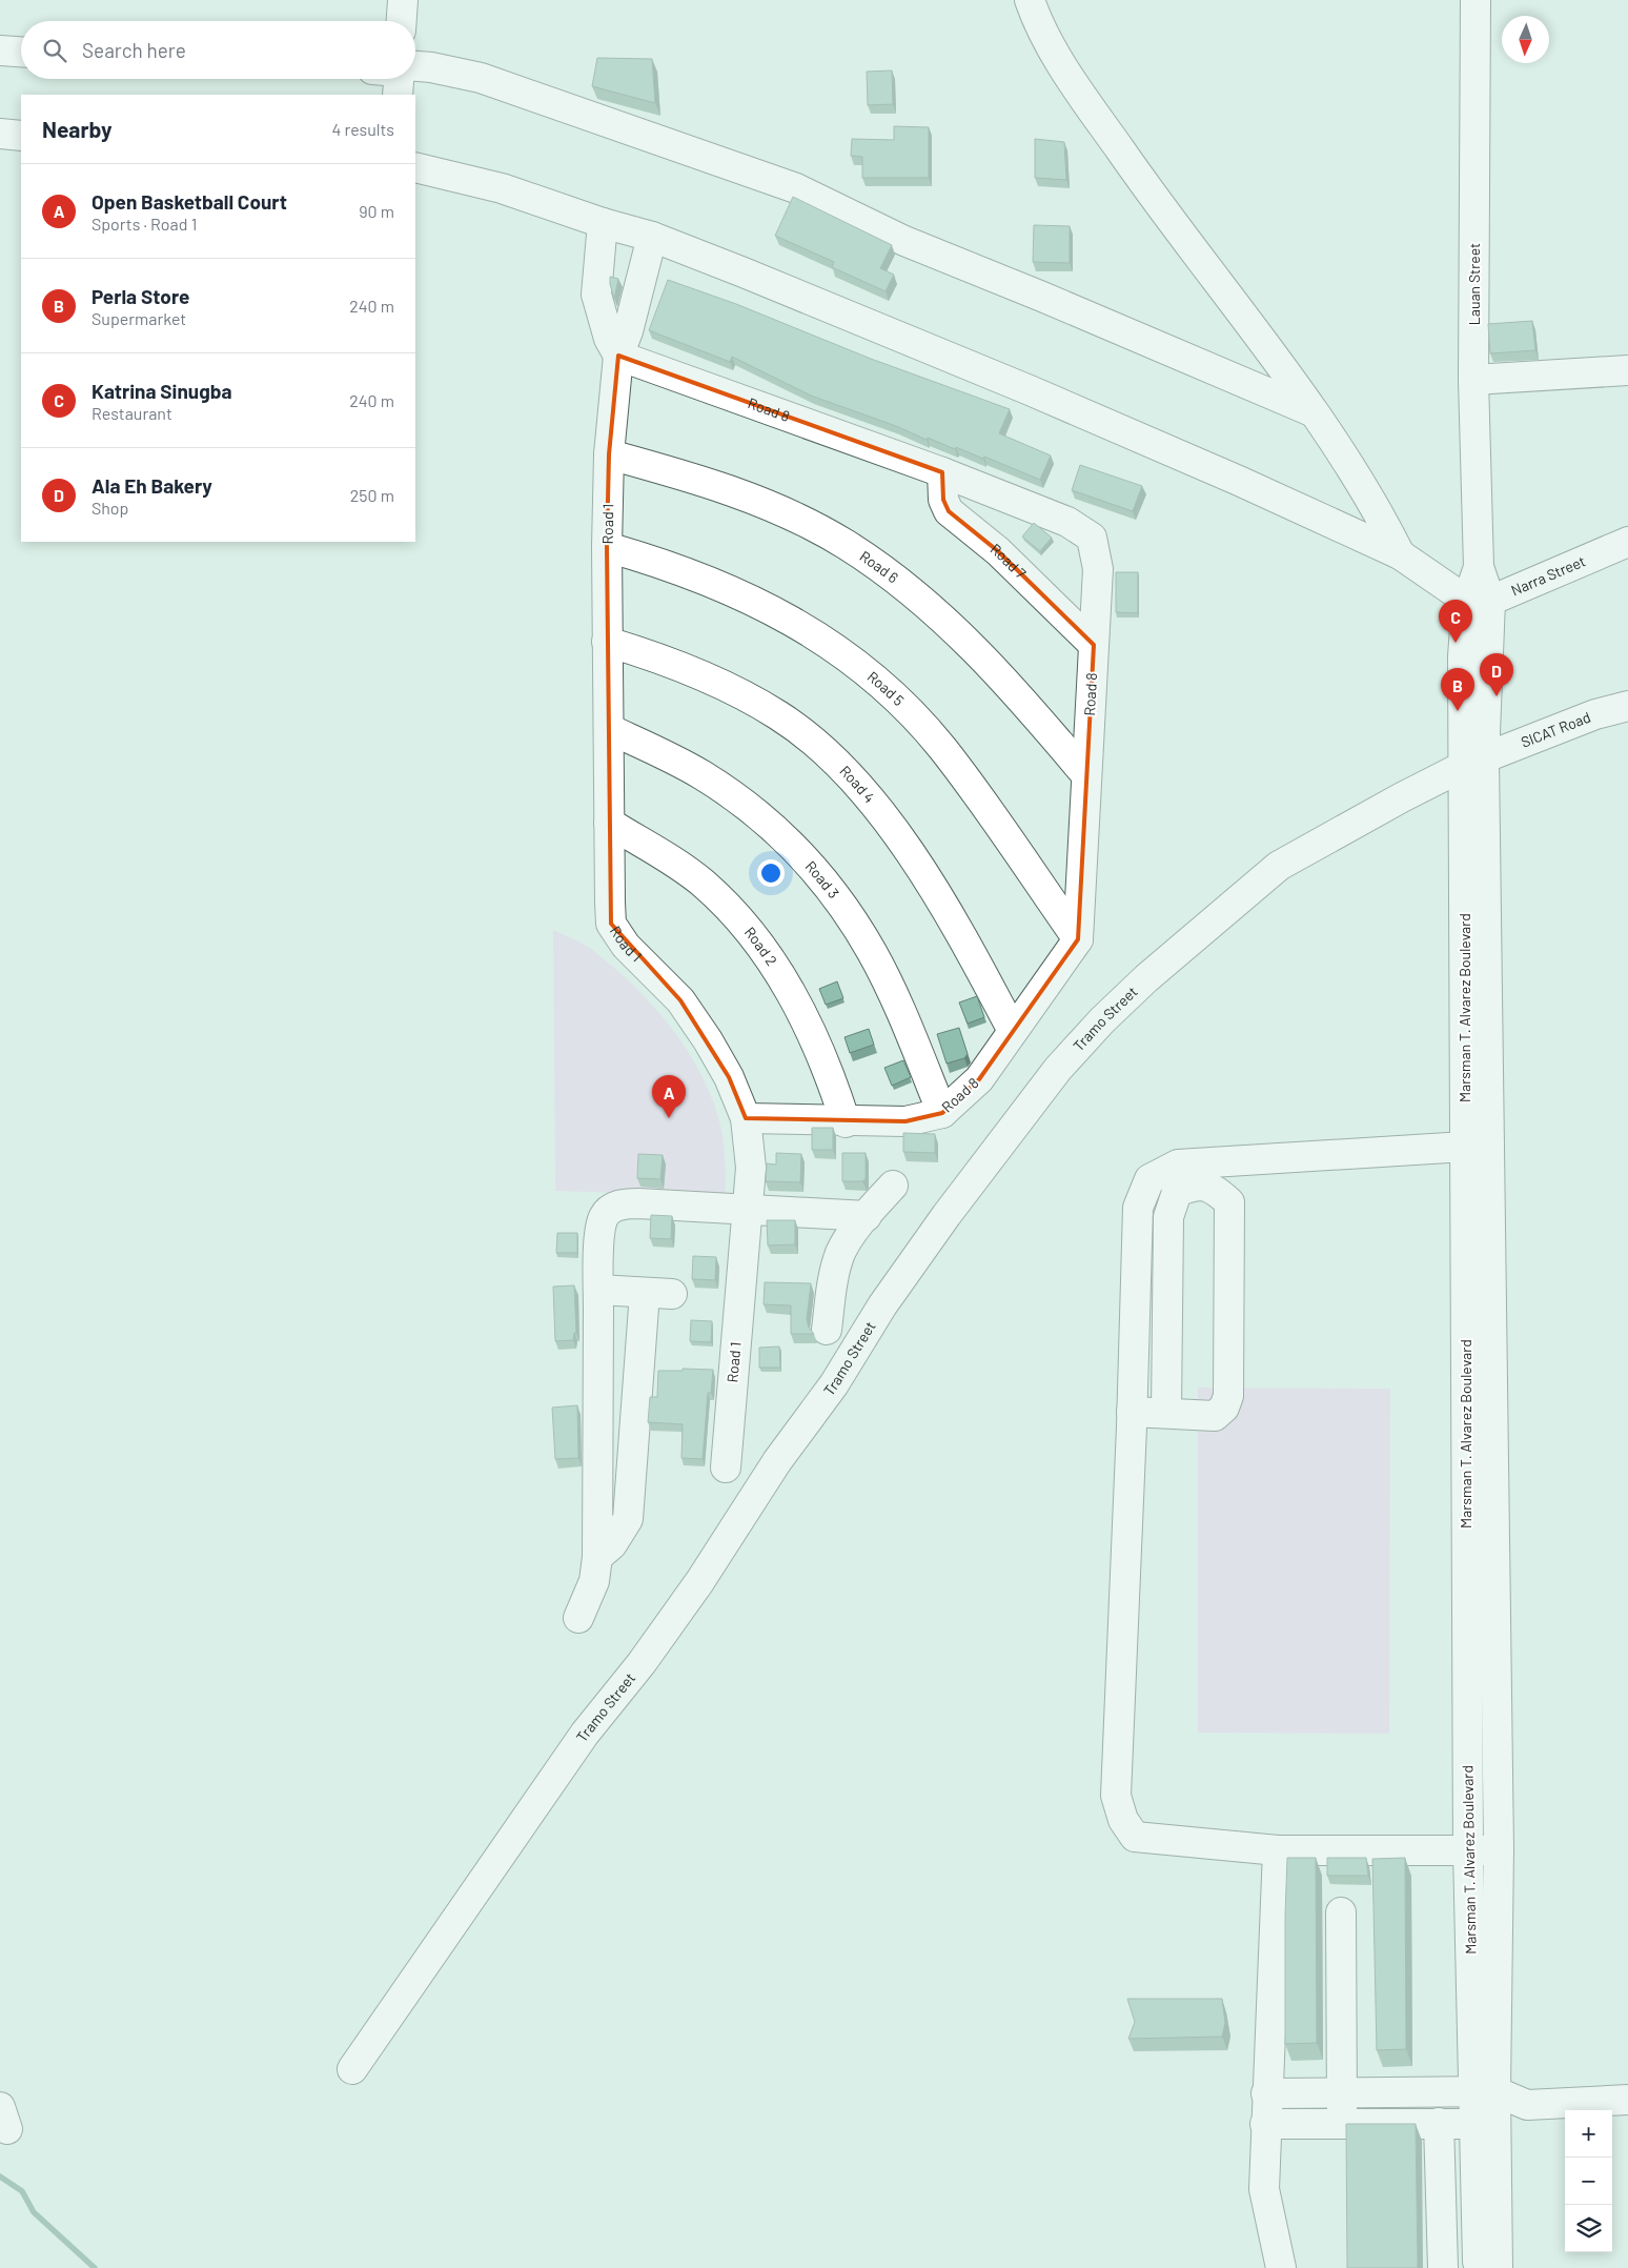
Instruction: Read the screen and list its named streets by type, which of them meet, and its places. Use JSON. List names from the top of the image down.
{
  "streets": {
    "street": [
      "Lauan Street",
      "Road 8",
      "Road 1",
      "Road 7",
      "Road 6",
      "Narra Street",
      "Road 5",
      "SICAT Road",
      "Road 4",
      "Road 3",
      "Road 2",
      "Marsman T. Alvarez Boulevard",
      "Tramo Street"
    ]
  },
  "crossings": [
    ["Lauan Street", "Narra Street"],
    ["Lauan Street", "Marsman T. Alvarez Boulevard"],
    ["Road 8", "Road 1"],
    ["Road 8", "Road 7"],
    ["Road 8", "Road 6"],
    ["Road 8", "Road 5"],
    ["Road 8", "Road 4"],
    ["Road 8", "Road 3"],
    ["Road 8", "Road 2"],
    ["Road 1", "Road 6"],
    ["Road 1", "Road 5"],
    ["Road 1", "Road 4"],
    ["Road 1", "Road 3"],
    ["Road 1", "Road 2"],
    ["Narra Street", "Marsman T. Alvarez Boulevard"],
    ["SICAT Road", "Marsman T. Alvarez Boulevard"],
    ["SICAT Road", "Tramo Street"],
    ["Marsman T. Alvarez Boulevard", "Tramo Street"]
  ],
  "north": "bottom",
  "page": {
    "search": "Search here",
    "heading": ["Nearby", "4 results"],
    "list": [
      {
        "mark": "A",
        "name": "Open Basketball Court",
        "note": "Sports · Road 1",
        "value": "90 m"
      },
      {
        "mark": "B",
        "name": "Perla Store",
        "note": "Supermarket",
        "value": "240 m"
      },
      {
        "mark": "C",
        "name": "Katrina Sinugba",
        "note": "Restaurant",
        "value": "240 m"
      },
      {
        "mark": "D",
        "name": "Ala Eh Bakery",
        "note": "Shop",
        "value": "250 m"
      }
    ],
    "pins": [
      "C",
      "D",
      "B",
      "A"
    ],
    "map_buttons": ["+", "−"]
  }
}
